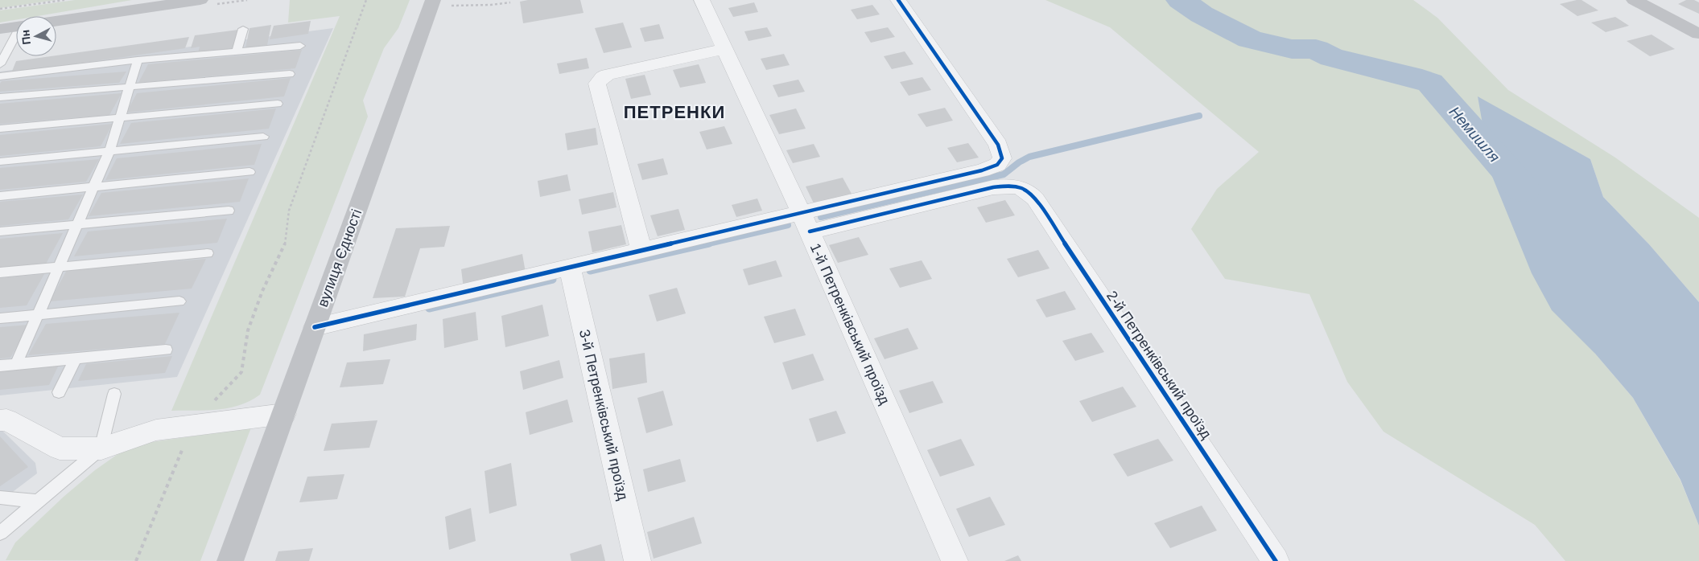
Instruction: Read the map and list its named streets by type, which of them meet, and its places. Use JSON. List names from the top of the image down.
{
  "streets": {
    "street": [
      "вулиця Єдності",
      "1-й Петренківський проїзд",
      "2-й Петренківський проїзд",
      "3-й Петренківський проїзд"
    ]
  },
  "districts": ["ПЕТРЕНКИ"],
  "water": ["Немишля"],
  "north": "left"
}
